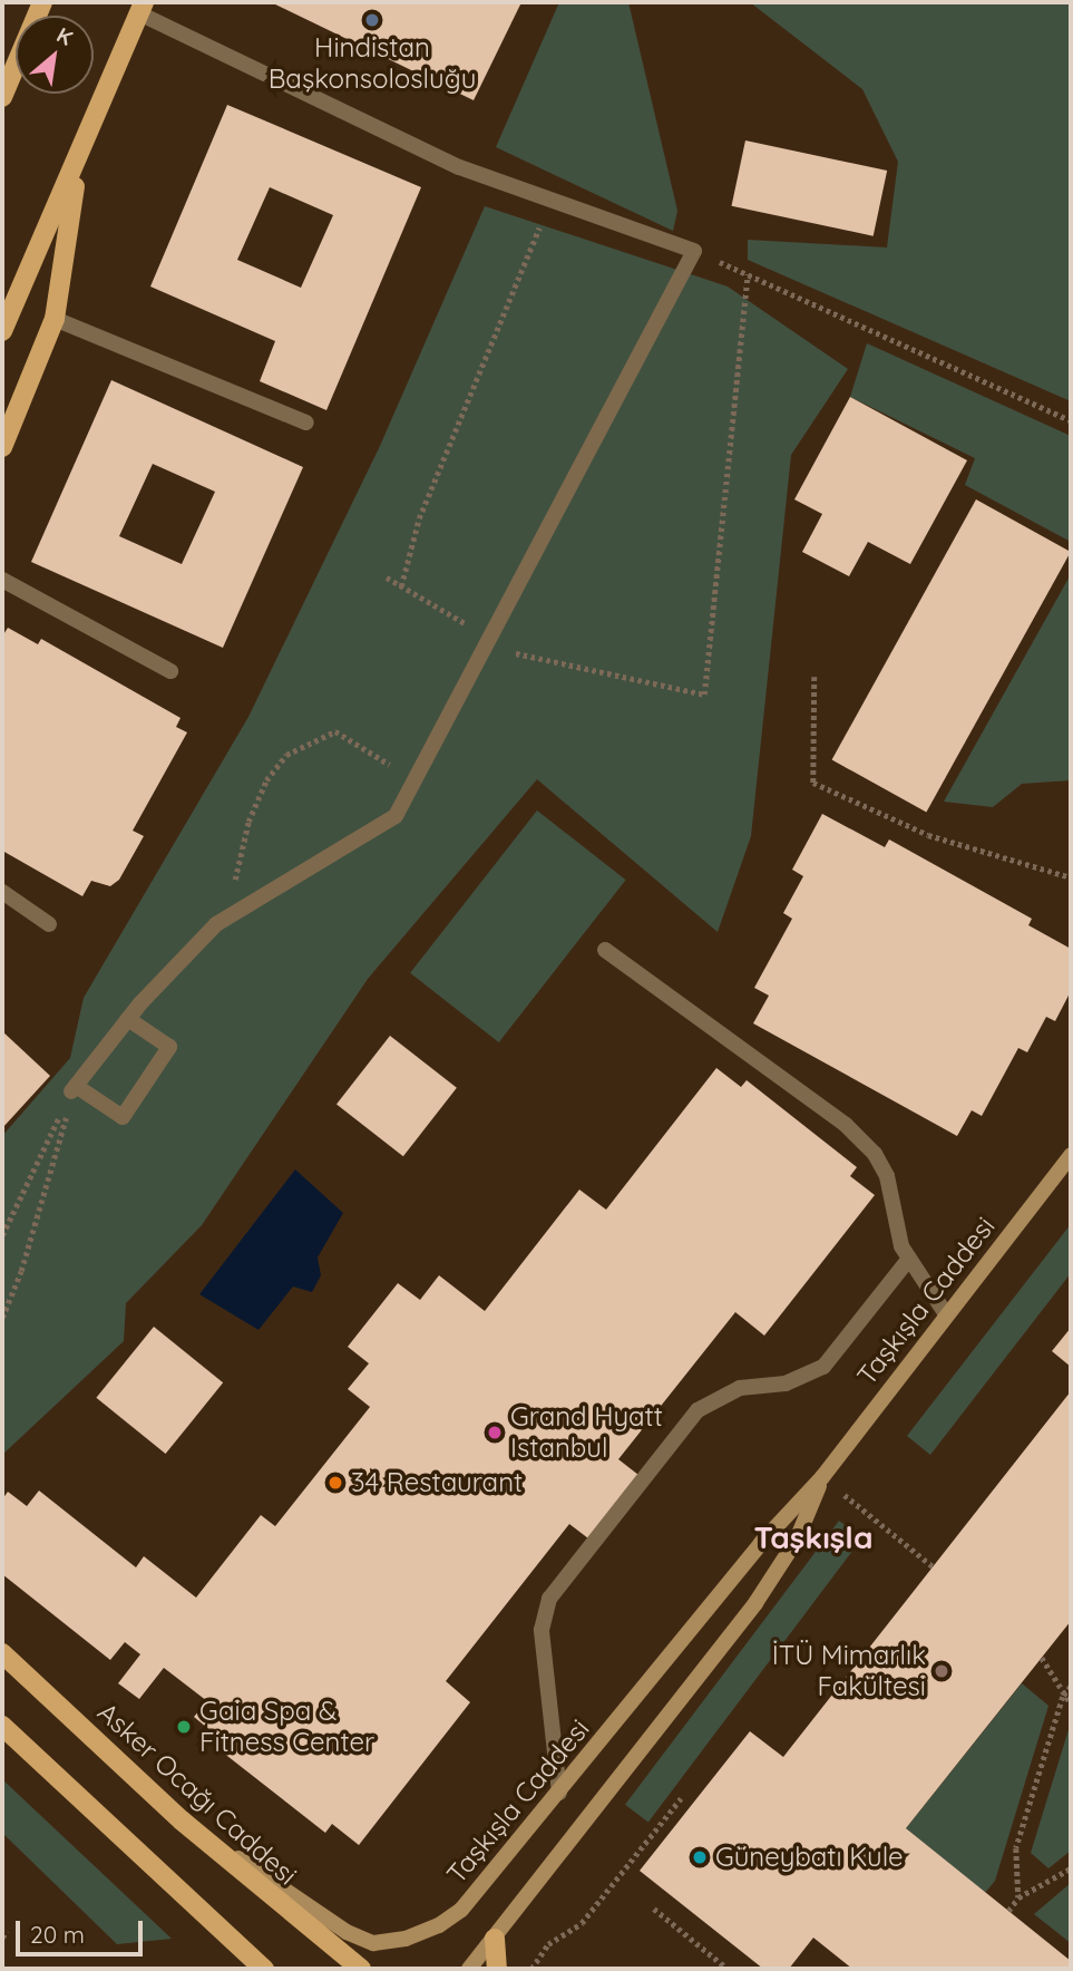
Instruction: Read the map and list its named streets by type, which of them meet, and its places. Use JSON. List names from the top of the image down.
{
  "streets": {
    "main road": ["Taşkışla Caddesi", "Asker Ocağı Caddesi"]
  },
  "crossings": [
    ["Taşkışla Caddesi", "Asker Ocağı Caddesi"]
  ],
  "districts": ["Taşkışla"],
  "places": [
    "Hindistan Başkonsolosluğu",
    "Grand Hyatt Istanbul",
    "34 Restaurant",
    "İTÜ Mimarlık Fakültesi",
    "Gaia Spa & Fitness Center",
    "Güneybatı Kule"
  ],
  "scale_bar": "20 m",
  "north": "top right"
}
